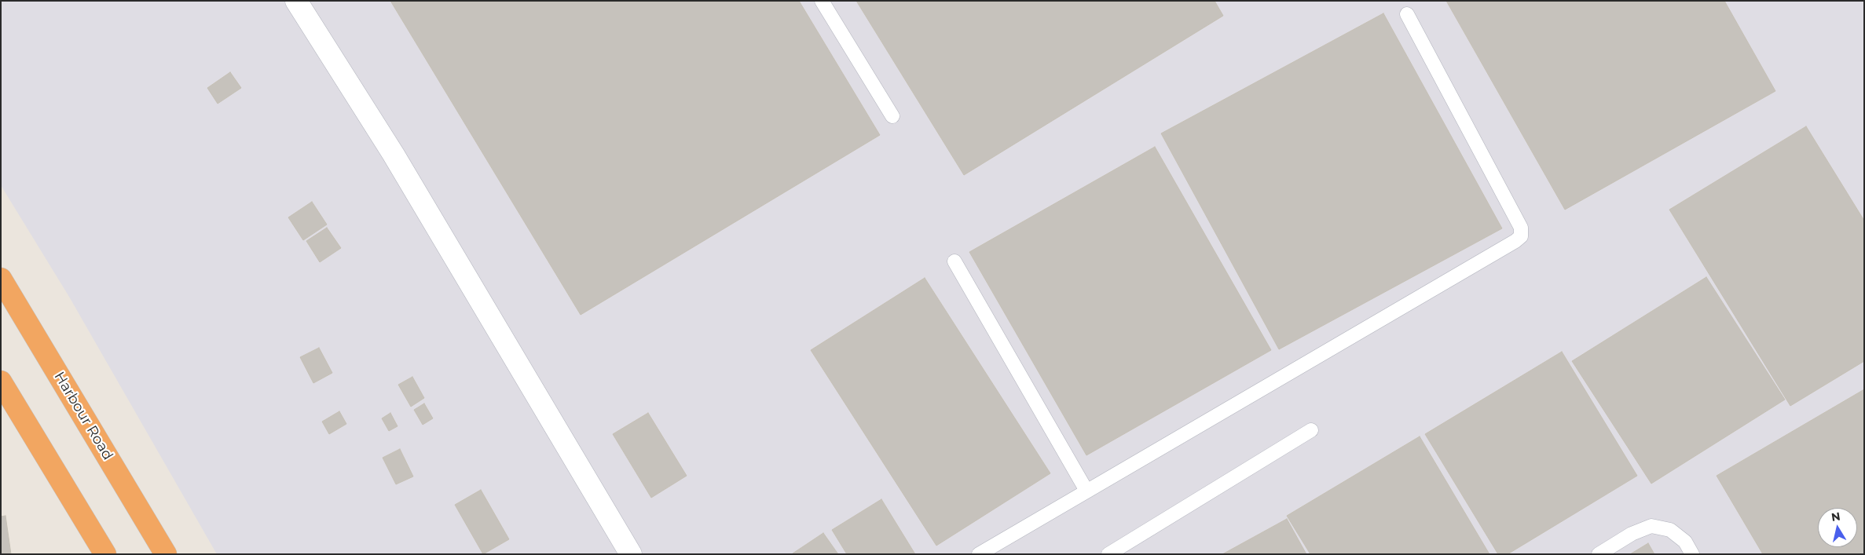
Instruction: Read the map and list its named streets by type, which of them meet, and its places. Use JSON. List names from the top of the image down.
{
  "streets": {
    "highway": ["Harbour Road"]
  },
  "north": "top"
}
